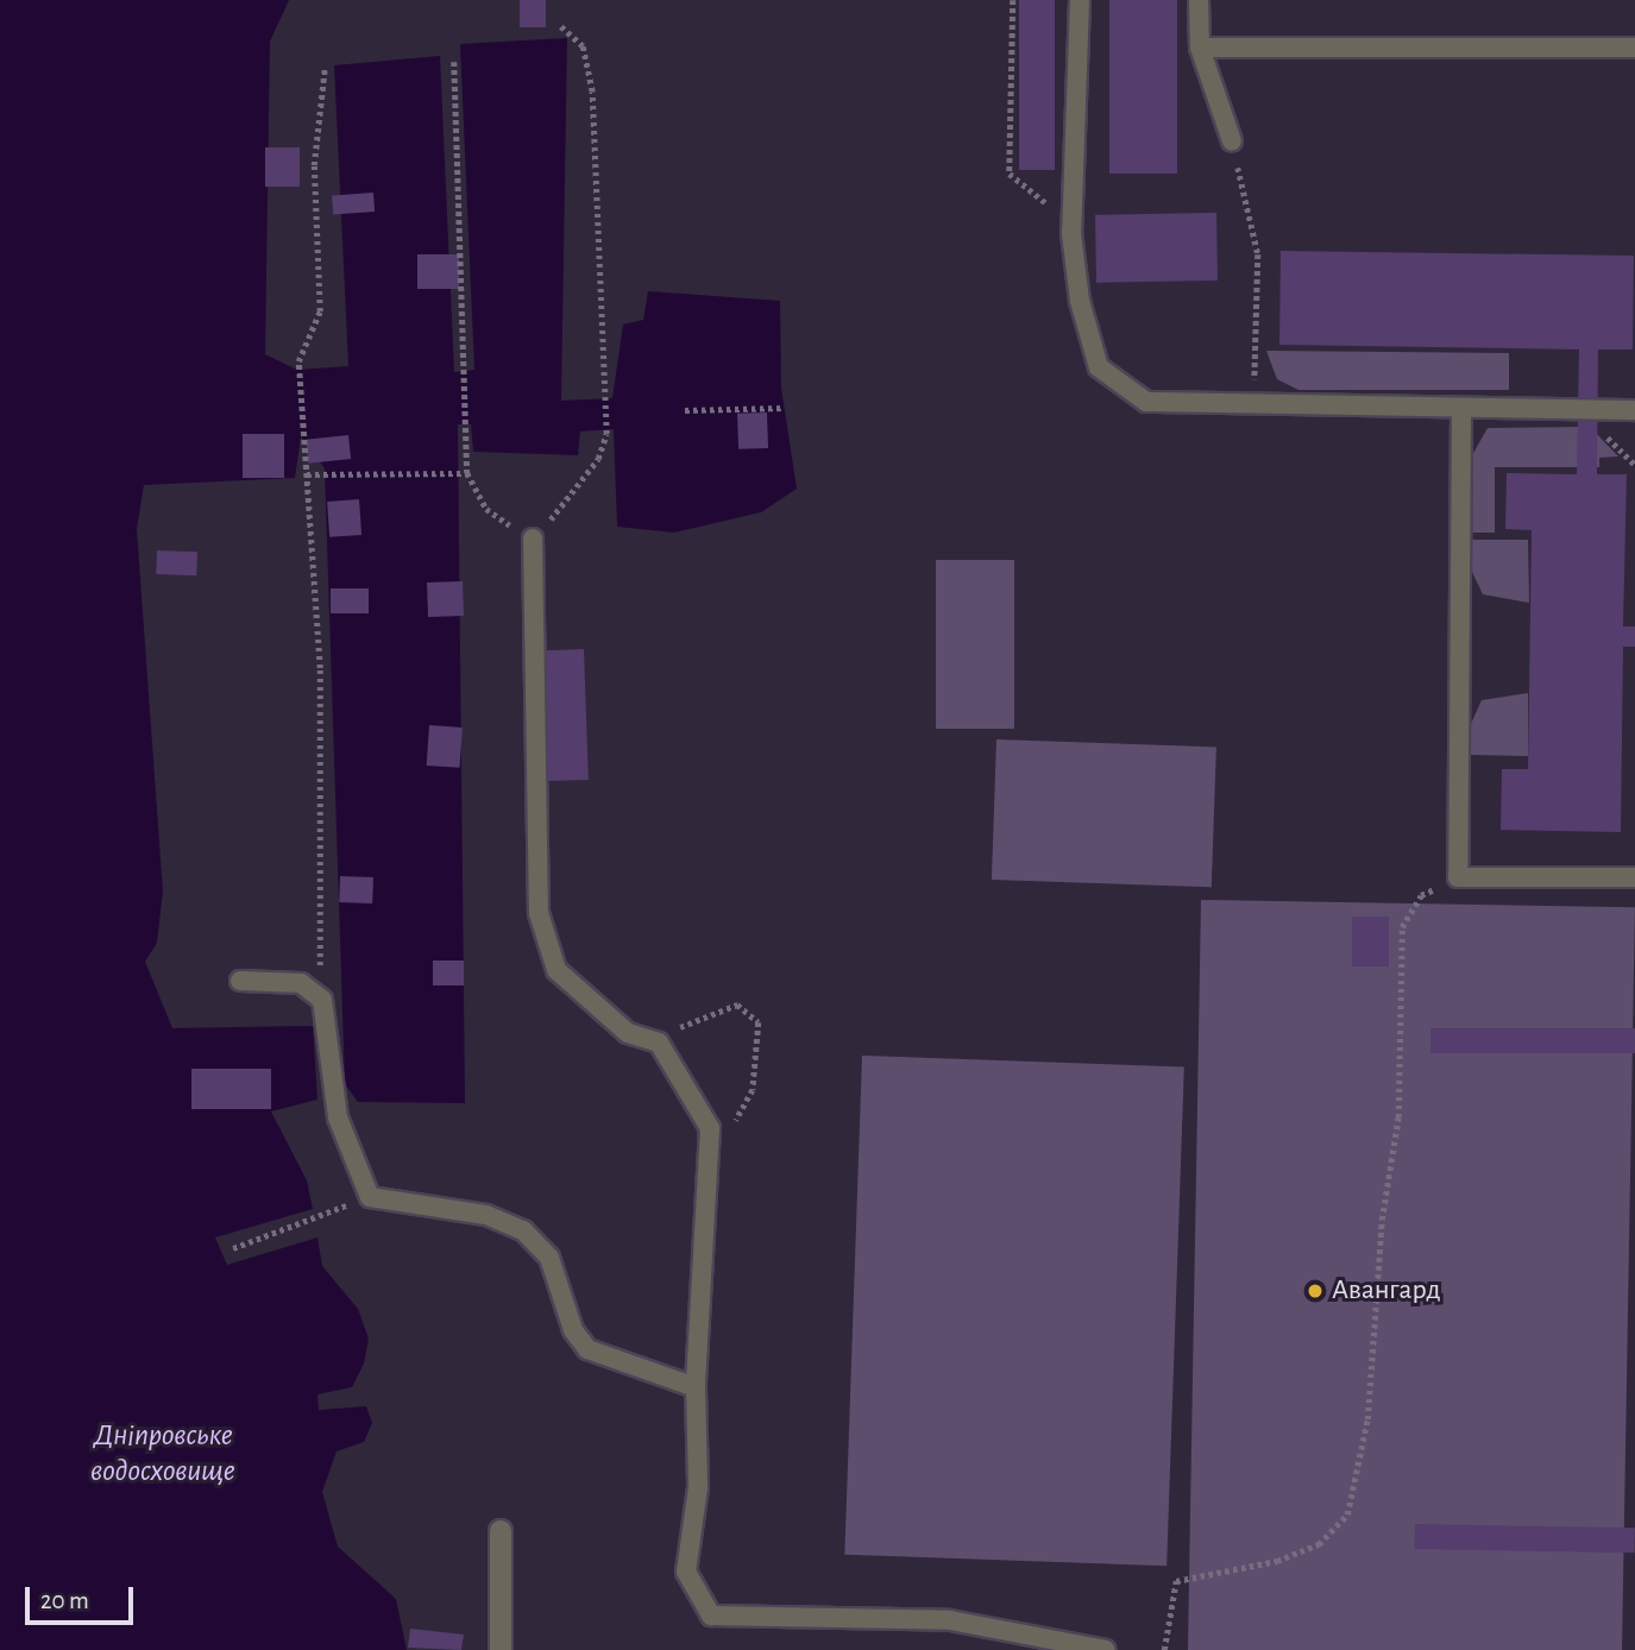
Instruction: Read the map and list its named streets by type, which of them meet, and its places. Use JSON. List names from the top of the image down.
{
  "water": ["Дніпровське водосховище"],
  "places": ["Авангард"],
  "scale_bar": "20 m"
}
